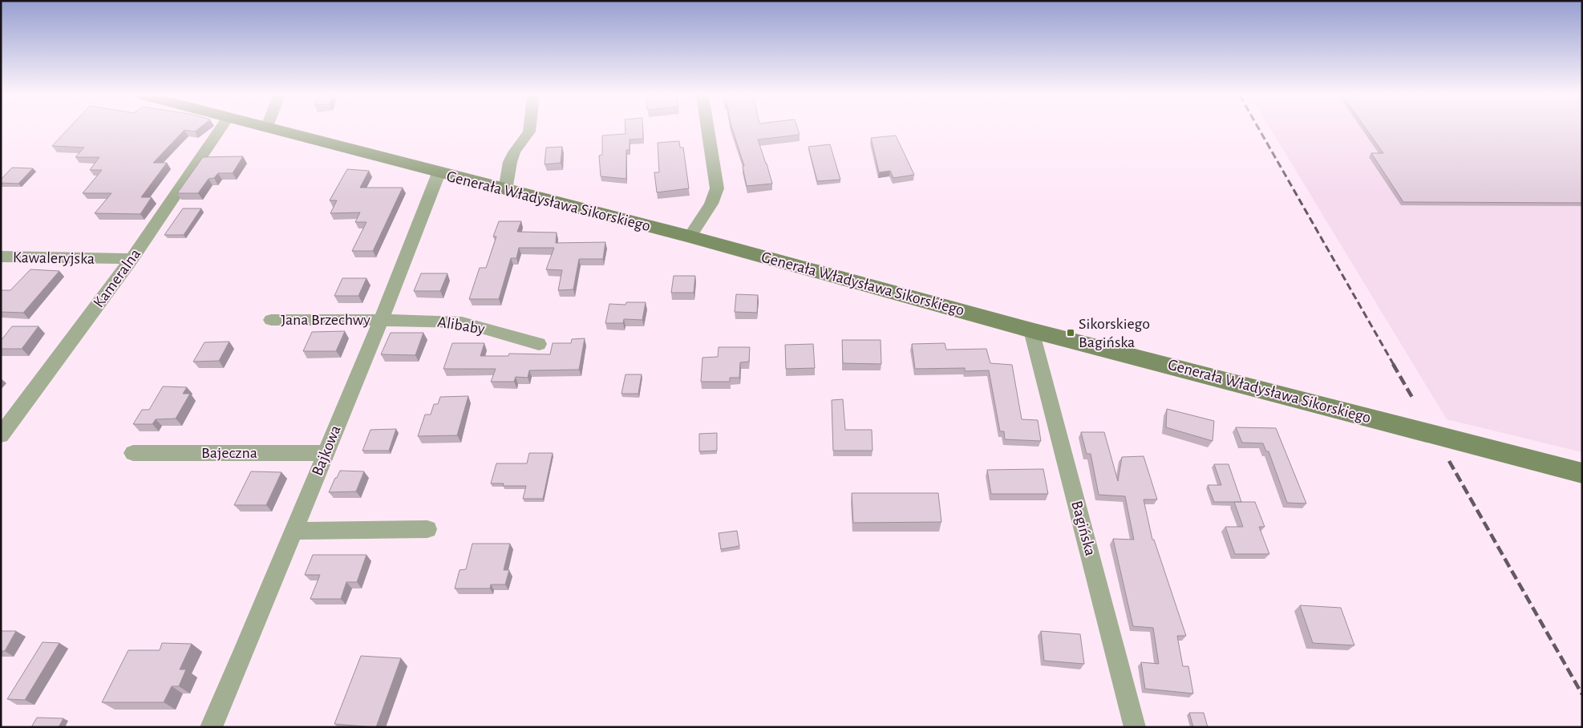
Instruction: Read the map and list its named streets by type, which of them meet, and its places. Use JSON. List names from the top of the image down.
{
  "streets": {
    "street": [
      "Generała Władysława Sikorskiego",
      "Kawaleryjska",
      "Kameralna",
      "Jana Brzechwy",
      "Alibaby",
      "Bajkowa",
      "Bajeczna",
      "Bagińska"
    ]
  },
  "crossings": [
    ["Generała Władysława Sikorskiego", "Bajkowa"],
    ["Generała Władysława Sikorskiego", "Bagińska"],
    ["Kawaleryjska", "Kameralna"],
    ["Jana Brzechwy", "Alibaby"],
    ["Jana Brzechwy", "Bajkowa"],
    ["Alibaby", "Bajkowa"],
    ["Bajkowa", "Bajeczna"]
  ],
  "places": {
    "transit": ["Sikorskiego Bagińska"]
  }
}
